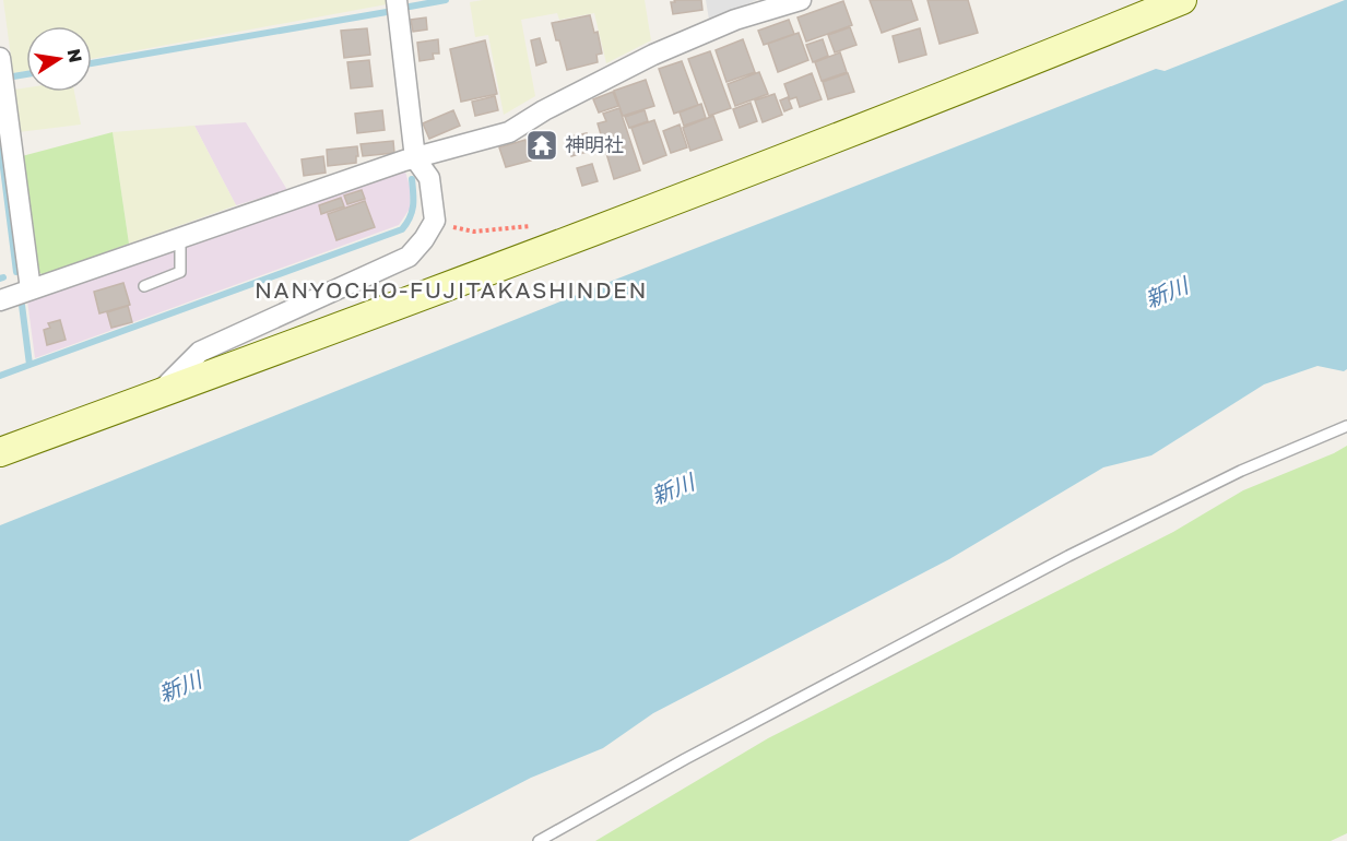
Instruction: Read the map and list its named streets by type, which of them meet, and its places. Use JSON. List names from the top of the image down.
{
  "districts": ["NANYOCHO-FUJITAKASHINDEN"],
  "water": ["新川"],
  "places": {
    "temple": ["神明社"]
  },
  "north": "right"
}
